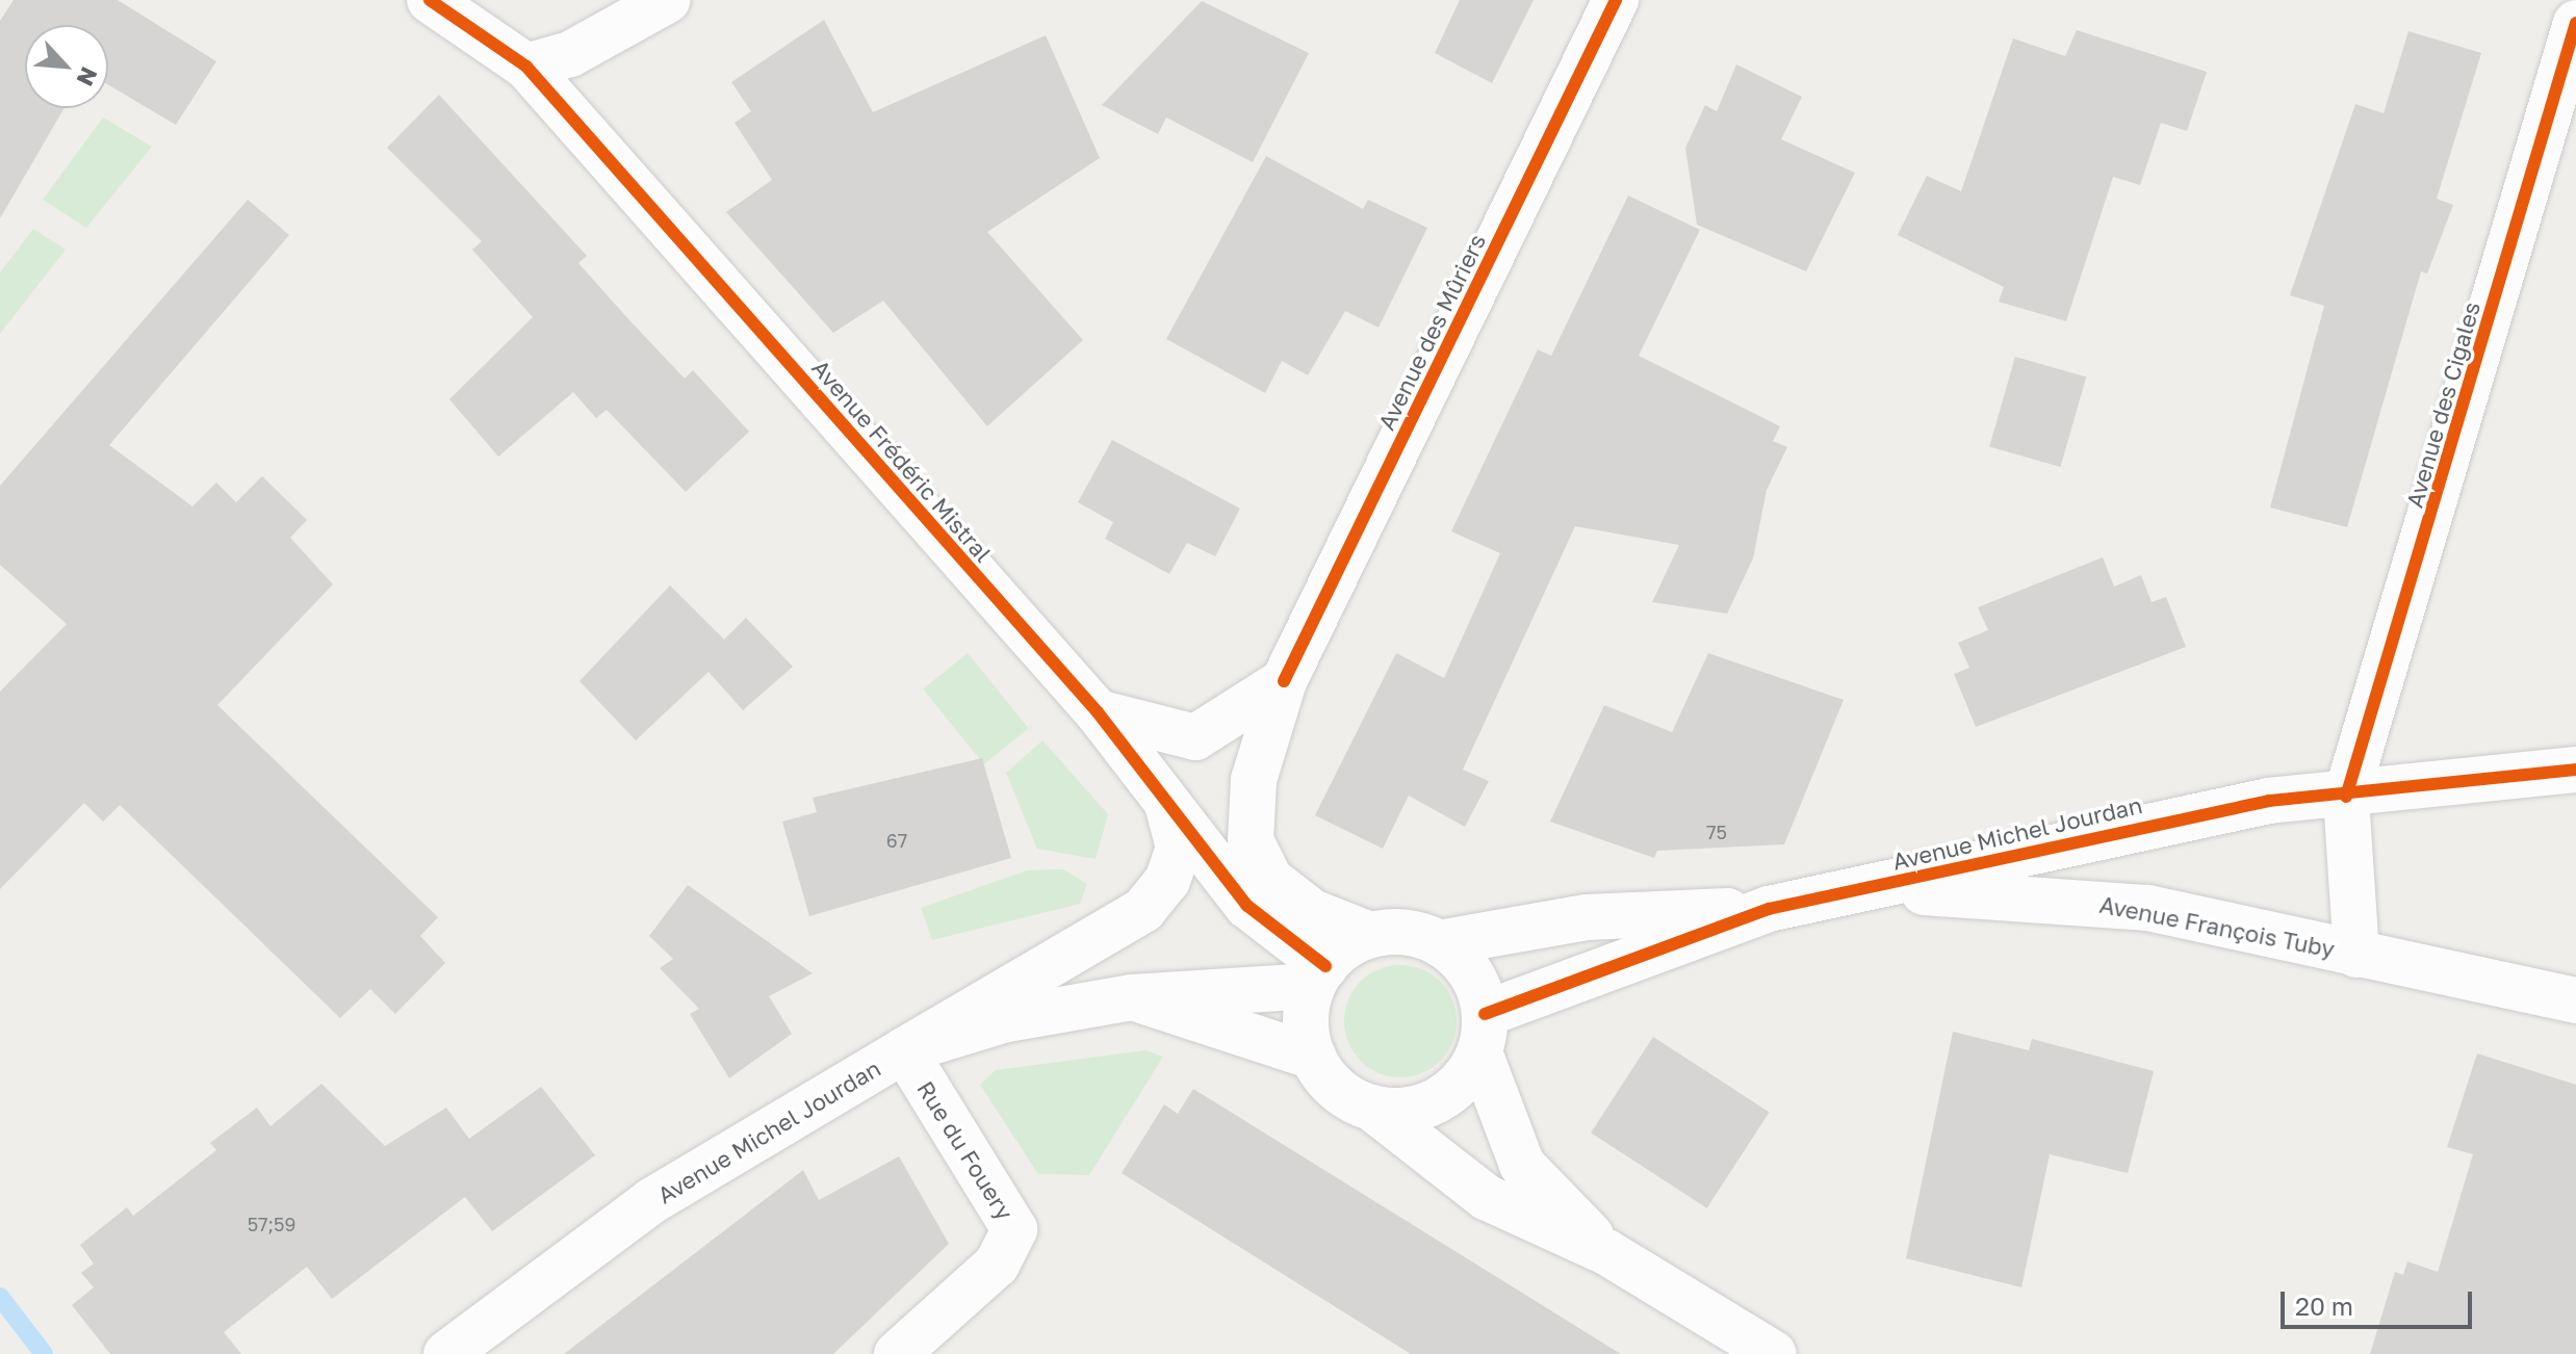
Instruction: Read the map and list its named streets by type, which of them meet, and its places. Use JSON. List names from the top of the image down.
{
  "streets": {
    "street": [
      "Avenue des Mûriers",
      "Avenue des Cigales",
      "Avenue Frédéric Mistral",
      "Avenue Michel Jourdan",
      "Avenue François Tuby",
      "Rue du Fouery"
    ]
  },
  "crossings": [
    ["Avenue des Mûriers", "Avenue Frédéric Mistral"],
    ["Avenue des Mûriers", "Avenue Michel Jourdan"],
    ["Avenue des Cigales", "Avenue Michel Jourdan"],
    ["Avenue Frédéric Mistral", "Avenue Michel Jourdan"],
    ["Avenue Frédéric Mistral", "Rue du Fouery"],
    ["Avenue Michel Jourdan", "Avenue François Tuby"],
    ["Avenue Michel Jourdan", "Rue du Fouery"]
  ],
  "house_numbers": ["75", "67", "57;59"],
  "scale_bar": "20 m",
  "north": "bottom right"
}
